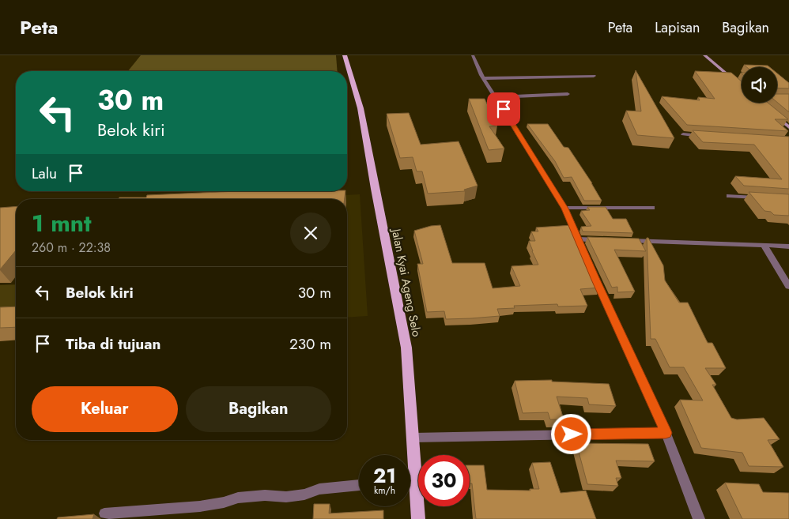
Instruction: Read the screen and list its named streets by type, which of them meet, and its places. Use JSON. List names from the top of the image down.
{
  "streets": {
    "main road": ["Jalan Kyai Ageng Selo"]
  },
  "page": {
    "header": "Peta",
    "nav": ["Peta", "Lapisan", "Bagikan"],
    "turn": ["30 m", "Belok kiri"],
    "then": "Lalu",
    "heading": ["1 mnt", "260 m · 22:38"],
    "list": [
      {
        "name": "Belok kiri",
        "value": "30 m"
      },
      {
        "name": "Tiba di tujuan",
        "value": "230 m"
      }
    ],
    "buttons": ["Keluar", "Bagikan"],
    "speed": "21 km/h",
    "limit": "30"
  }
}
